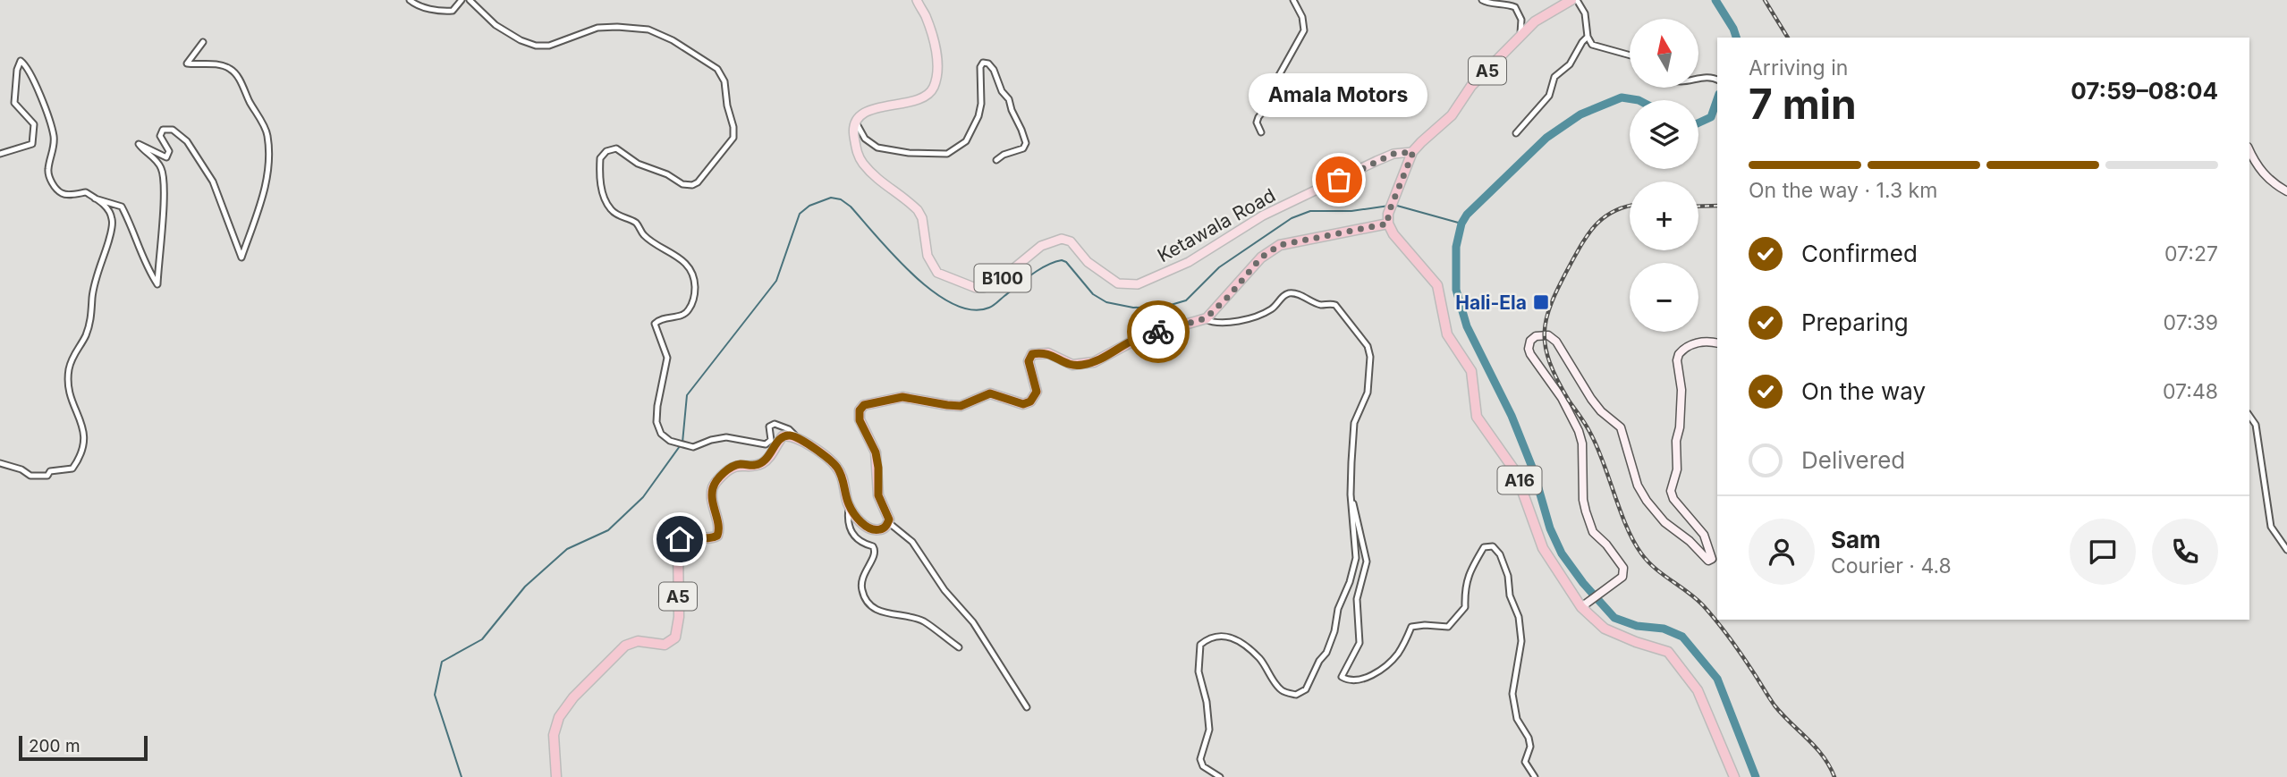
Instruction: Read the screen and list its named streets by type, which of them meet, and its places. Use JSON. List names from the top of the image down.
{
  "streets": {
    "highway": ["A5", "A16"],
    "main road": ["Ketawala Road", "B100"]
  },
  "crossings": [
    ["A5", "Ketawala Road"],
    ["A5", "A16"]
  ],
  "places": {
    "other": ["Amala Motors"],
    "transit": ["Hali-Ela"]
  },
  "scale_bar": "200 m",
  "north": "top",
  "page": {
    "map_buttons": ["+", "−"],
    "heading": ["7 min", "Arriving in", "07:59–08:04"],
    "panel": ["Sam", "Courier · 4.8"],
    "bubble": "Amala Motors",
    "bar": "On the way · 1.3 km",
    "list": [
      ["Confirmed", "07:27"],
      ["Preparing", "07:39"],
      ["On the way", "07:48"],
      "Delivered"
    ],
    "scale": "200 m"
  }
}
